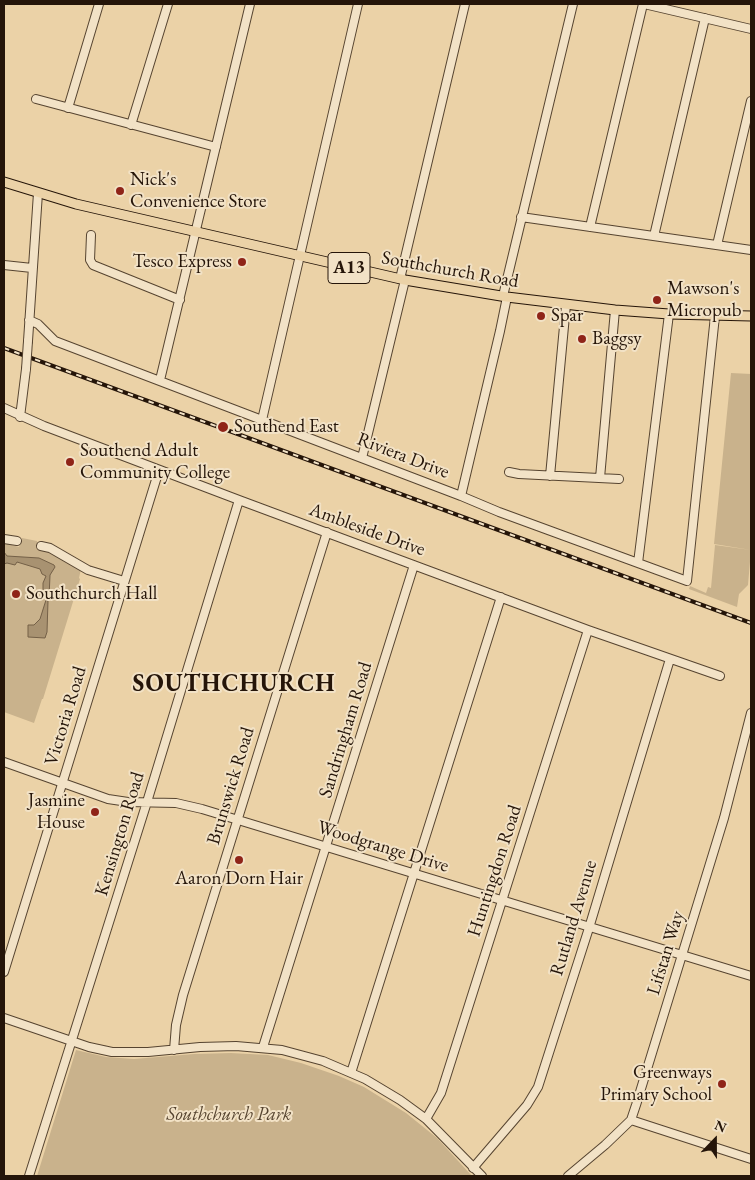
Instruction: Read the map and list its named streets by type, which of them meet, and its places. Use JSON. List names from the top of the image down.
{
  "streets": {
    "main road": ["A13", "Southchurch Road"],
    "street": [
      "Riviera Drive",
      "Ambleside Drive",
      "Victoria Road",
      "Sandringham Road",
      "Brunswick Road",
      "Kensington Road",
      "Woodgrange Drive",
      "Huntingdon Road",
      "Rutland Avenue",
      "Lifstan Way"
    ]
  },
  "crossings": [
    ["Southchurch Road", "Riviera Drive"],
    ["Ambleside Drive", "Victoria Road"],
    ["Ambleside Drive", "Sandringham Road"],
    ["Ambleside Drive", "Brunswick Road"],
    ["Ambleside Drive", "Kensington Road"],
    ["Ambleside Drive", "Huntingdon Road"],
    ["Ambleside Drive", "Rutland Avenue"],
    ["Victoria Road", "Woodgrange Drive"],
    ["Sandringham Road", "Woodgrange Drive"],
    ["Brunswick Road", "Woodgrange Drive"],
    ["Kensington Road", "Woodgrange Drive"],
    ["Woodgrange Drive", "Huntingdon Road"],
    ["Woodgrange Drive", "Rutland Avenue"],
    ["Woodgrange Drive", "Lifstan Way"]
  ],
  "districts": ["SOUTHCHURCH"],
  "parks": ["Southchurch Park"],
  "places": [
    "Nick's Convenience Store",
    "Tesco Express",
    "Mawson's Micropub",
    "Spar",
    "Baggsy",
    "Southend East",
    "Southend Adult Community College",
    "Southchurch Hall",
    "Jasmine House",
    "Aaron Dorn Hair",
    "Greenways Primary School"
  ],
  "north": "top"
}
